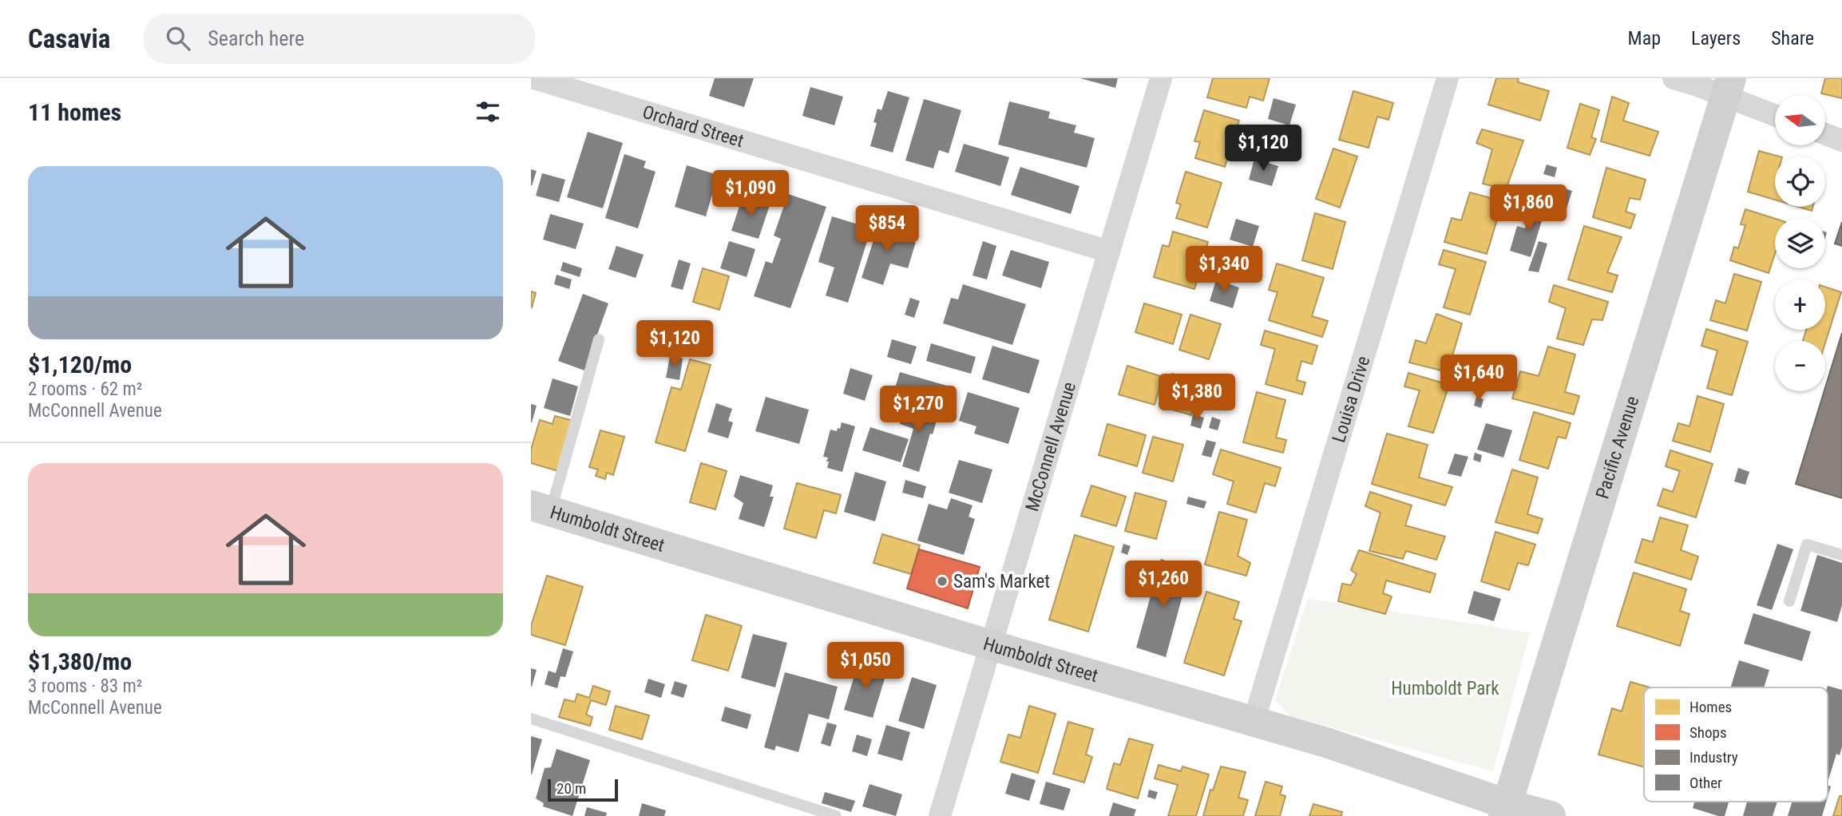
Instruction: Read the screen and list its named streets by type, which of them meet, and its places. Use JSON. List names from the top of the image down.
{
  "streets": {
    "street": [
      "Orchard Street",
      "Louisa Drive",
      "McConnell Avenue",
      "Pacific Avenue",
      "Humboldt Street"
    ]
  },
  "crossings": [
    ["Orchard Street", "McConnell Avenue"],
    ["Louisa Drive", "Humboldt Street"],
    ["McConnell Avenue", "Humboldt Street"],
    ["Pacific Avenue", "Humboldt Street"]
  ],
  "parks": ["Humboldt Park"],
  "places": ["Sam's Market"],
  "legend": [
    "Homes",
    "Shops",
    "Industry",
    "Other"
  ],
  "scale_bar": "20 m",
  "north": "left",
  "page": {
    "header": "Casavia",
    "search": "Search here",
    "nav": ["Map", "Layers", "Share"],
    "heading": "11 homes",
    "map_buttons": ["+", "−"],
    "price": [
      "$1,120",
      "$1,090",
      "$1,860",
      "$854",
      "$1,340",
      "$1,120",
      "$1,640",
      "$1,380",
      "$1,270",
      "$1,260",
      "$1,050"
    ],
    "list": [
      {
        "name": "$1,120/mo",
        "note": "2 rooms · 62 m² · McConnell Avenue"
      },
      {
        "name": "$1,380/mo",
        "note": "3 rooms · 83 m² · McConnell Avenue"
      }
    ],
    "scale": "20 m"
  }
}
